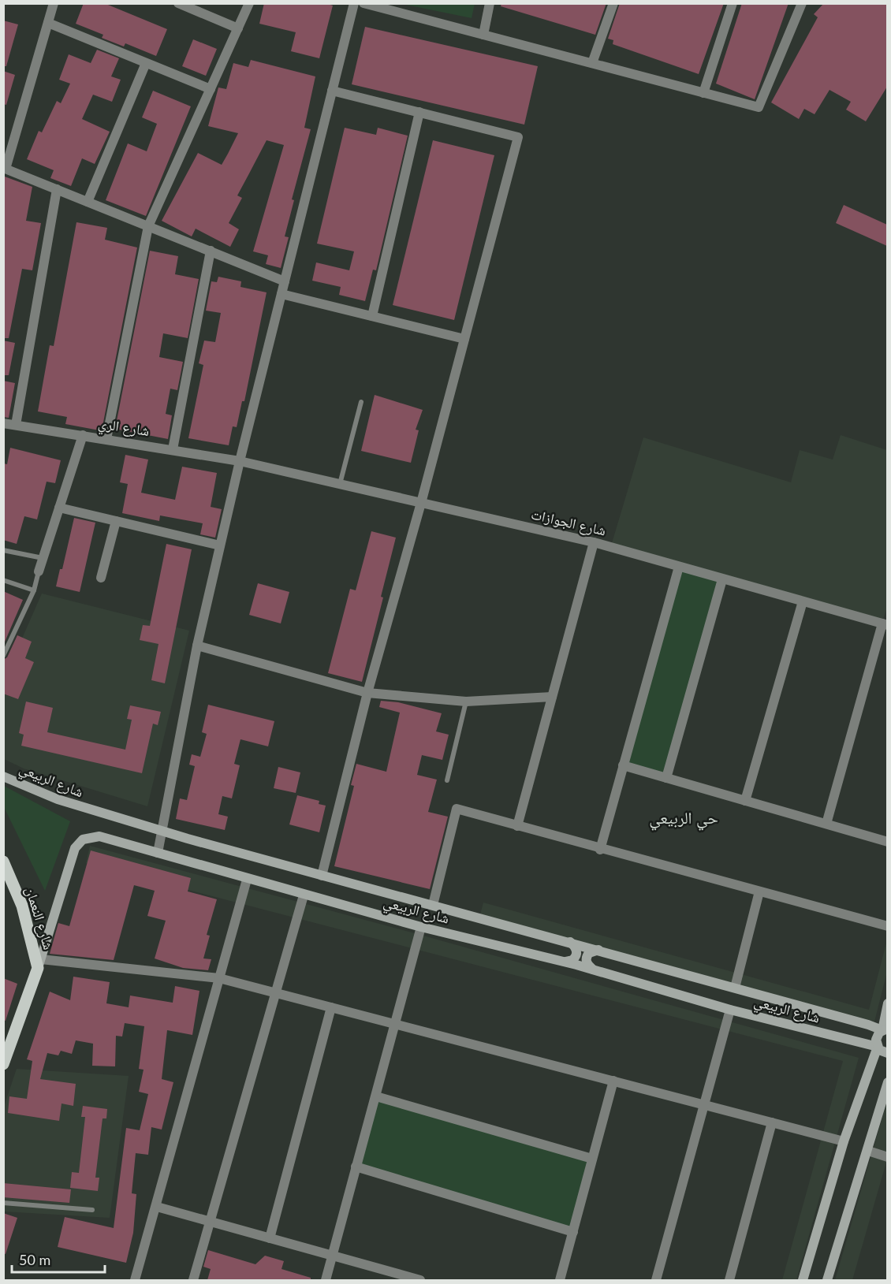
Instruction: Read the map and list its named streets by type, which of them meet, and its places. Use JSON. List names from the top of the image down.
{
  "streets": {
    "main road": ["شارع النعمان"],
    "street": ["شارع الري", "شارع الجوازات", "شارع الربيعي"]
  },
  "crossings": [
    ["شارع الري", "شارع الجوازات"],
    ["شارع الربيعي", "شارع النعمان"]
  ],
  "districts": ["حي الربيعي"],
  "scale_bar": "50 m"
}
